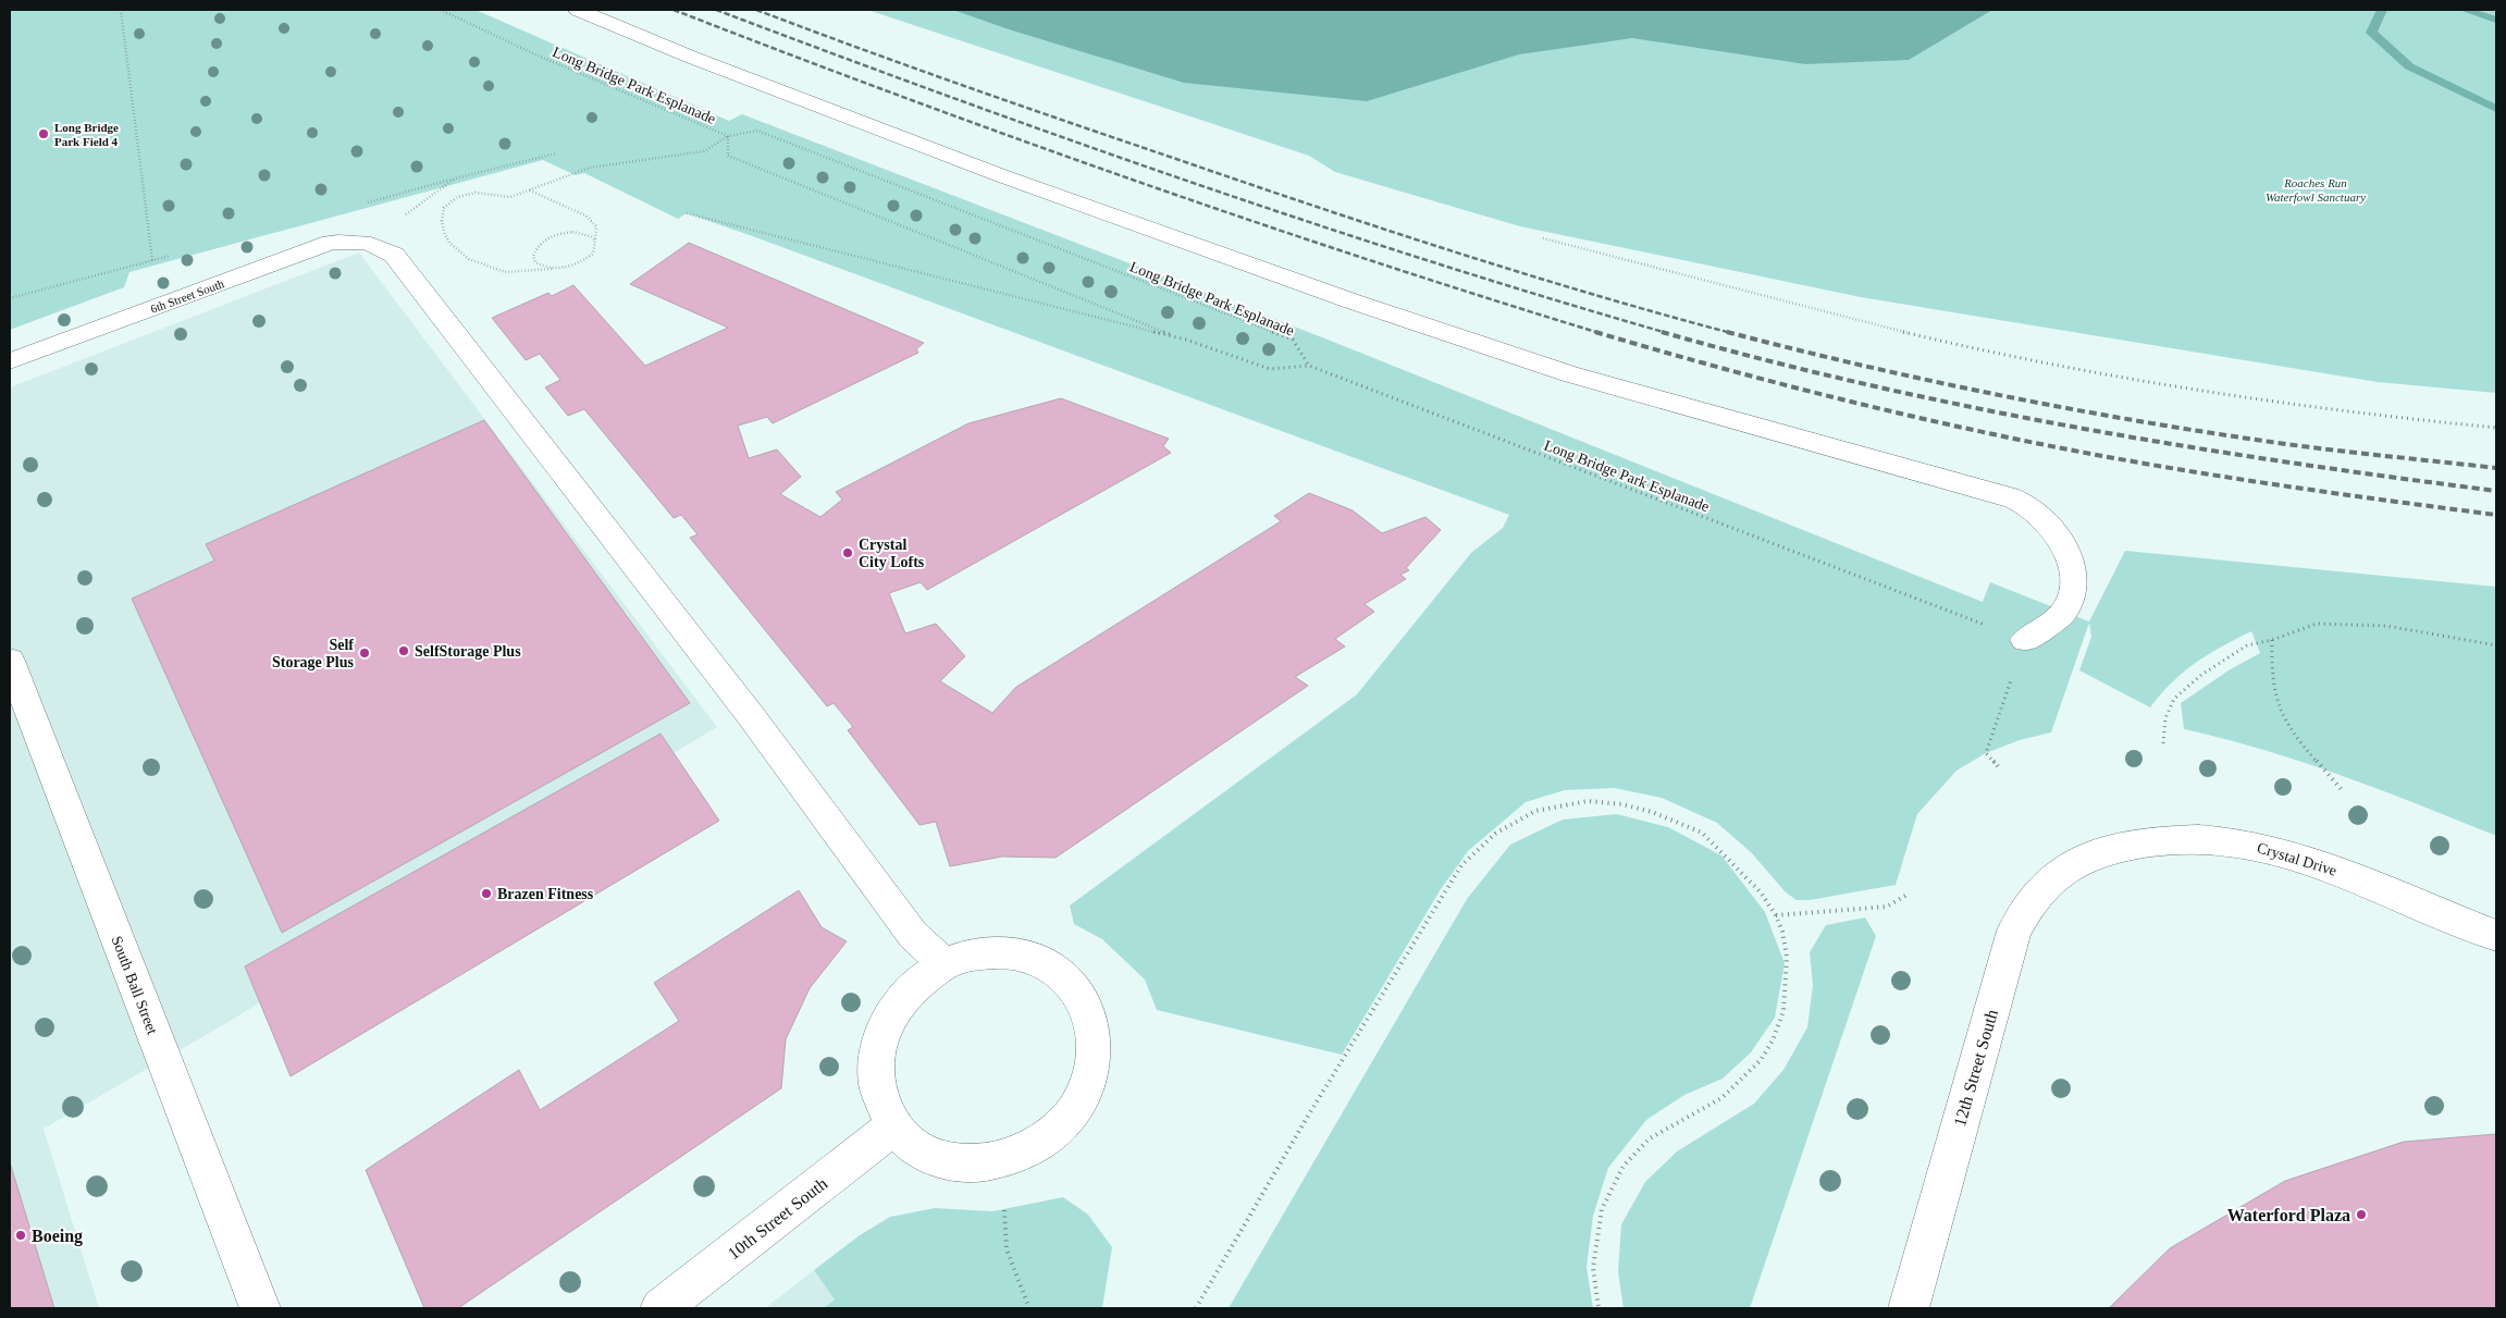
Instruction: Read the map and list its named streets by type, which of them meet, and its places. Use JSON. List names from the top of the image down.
{
  "streets": {
    "street": [
      "6th Street South",
      "Crystal Drive",
      "South Ball Street",
      "12th Street South",
      "10th Street South"
    ],
    "path": ["Long Bridge Park Esplanade"]
  },
  "crossings": [
    ["Crystal Drive", "12th Street South"]
  ],
  "parks": ["Roaches Run Waterfowl Sanctuary"],
  "places": [
    "Long Bridge Park Field 4",
    "Crystal City Lofts",
    "SelfStorage Plus",
    "Self Storage Plus",
    "Brazen Fitness",
    "Waterford Plaza",
    "Boeing"
  ]
}
